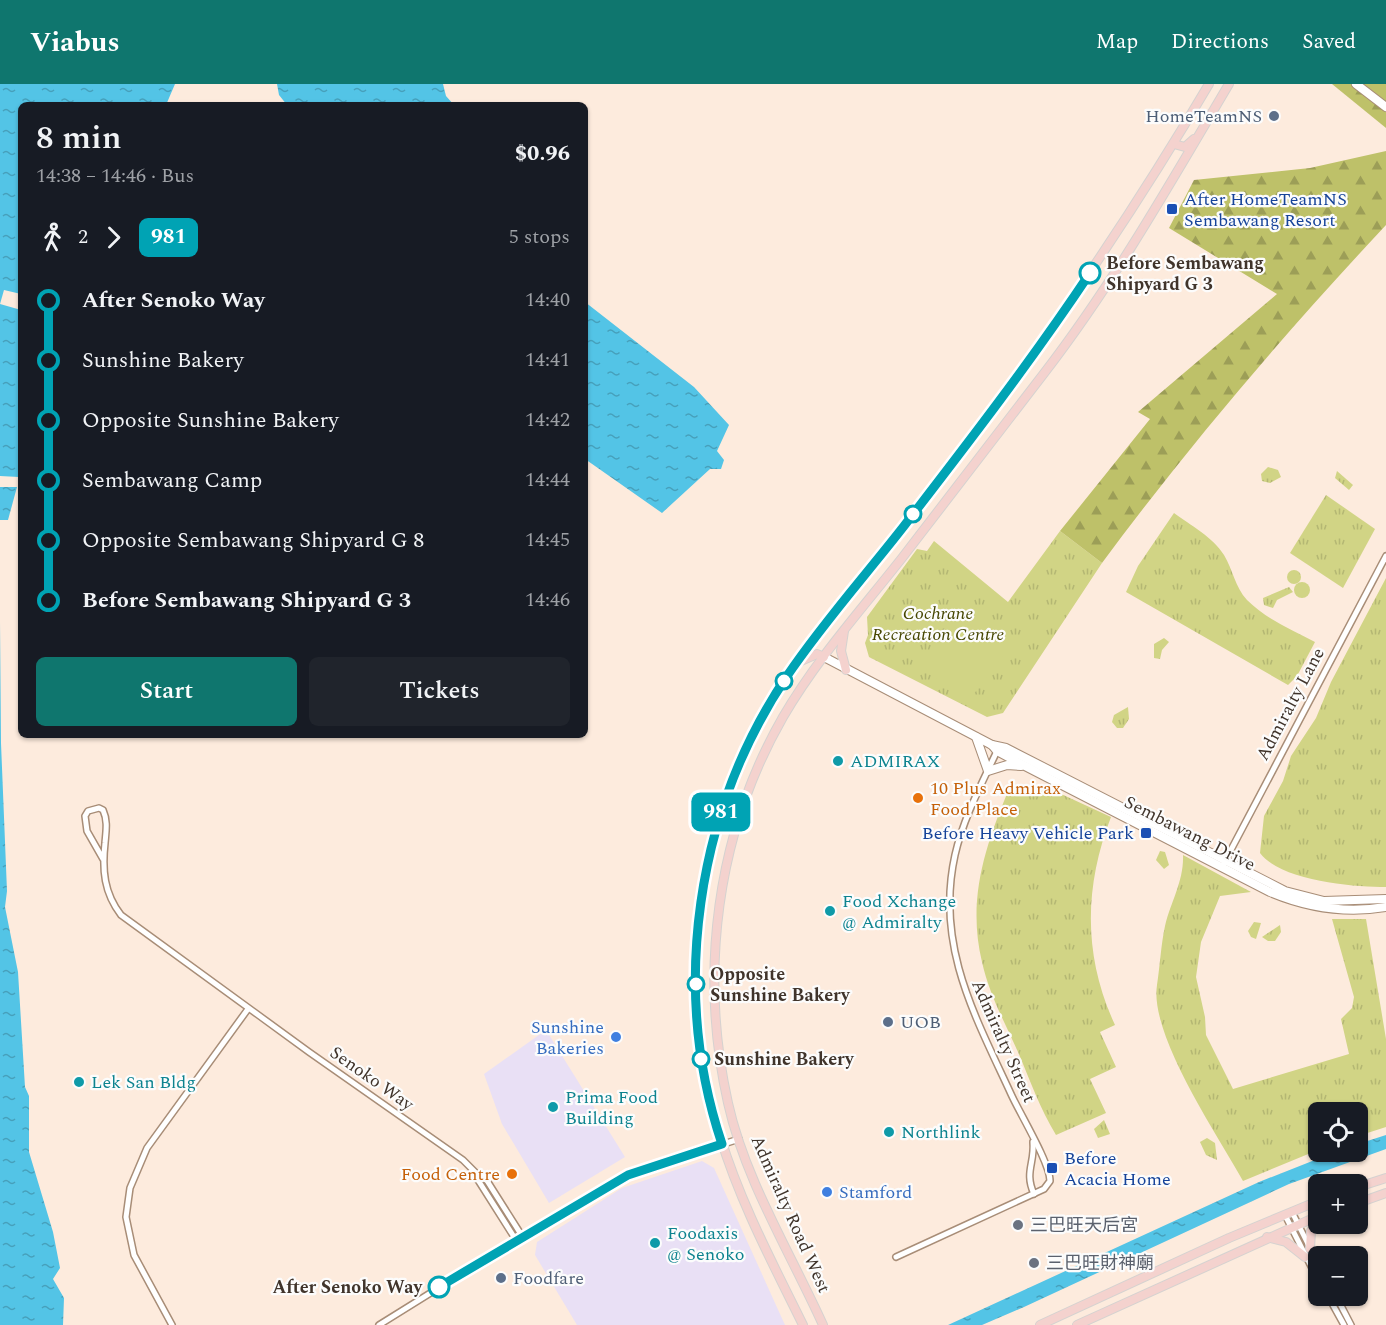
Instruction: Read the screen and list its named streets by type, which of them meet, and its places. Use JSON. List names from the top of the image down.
{
  "streets": {
    "main road": ["Sembawang Drive", "Admiralty Road West"],
    "street": ["Admiralty Lane", "Admiralty Street", "Senoko Way"]
  },
  "crossings": [
    ["Admiralty Lane", "Sembawang Drive"],
    ["Sembawang Drive", "Admiralty Street"],
    ["Sembawang Drive", "Admiralty Road West"]
  ],
  "parks": ["Cochrane Recreation Centre"],
  "places": {
    "other": [
      "HomeTeamNS",
      "Before Sembawang Shipyard G 3",
      "ADMIRAX",
      "10 Plus Admirax Food Place",
      "Food Xchange @ Admiralty",
      "Opposite Sunshine Bakery",
      "UOB",
      "Sunshine Bakeries",
      "Sunshine Bakery",
      "Lek San Bldg",
      "Prima Food Building",
      "Northlink",
      "Food Centre",
      "Stamford",
      "三巴旺天后宮",
      "Foodaxis @ Senoko",
      "三巴旺財神廟",
      "Foodfare",
      "After Senoko Way"
    ],
    "transit": ["After HomeTeamNS Sembawang Resort", "Before Heavy Vehicle Park", "Before Acacia Home"]
  },
  "lines": ["bus line 981"],
  "page": {
    "header": "Viabus",
    "nav": ["Map", "Directions", "Saved"],
    "on_map": "981",
    "heading": ["8 min", "14:38 – 14:46 · Bus", "$0.96"],
    "legs": ["2", "981", "5 stops"],
    "list": [
      {
        "name": "After Senoko Way",
        "value": "14:40"
      },
      {
        "name": "Sunshine Bakery",
        "value": "14:41"
      },
      {
        "name": "Opposite Sunshine Bakery",
        "value": "14:42"
      },
      {
        "name": "Sembawang Camp",
        "value": "14:44"
      },
      {
        "name": "Opposite Sembawang Shipyard G 8",
        "value": "14:45"
      },
      {
        "name": "Before Sembawang Shipyard G 3",
        "value": "14:46"
      }
    ],
    "buttons": ["Start", "Tickets"],
    "map_buttons": ["+", "−"]
  }
}
